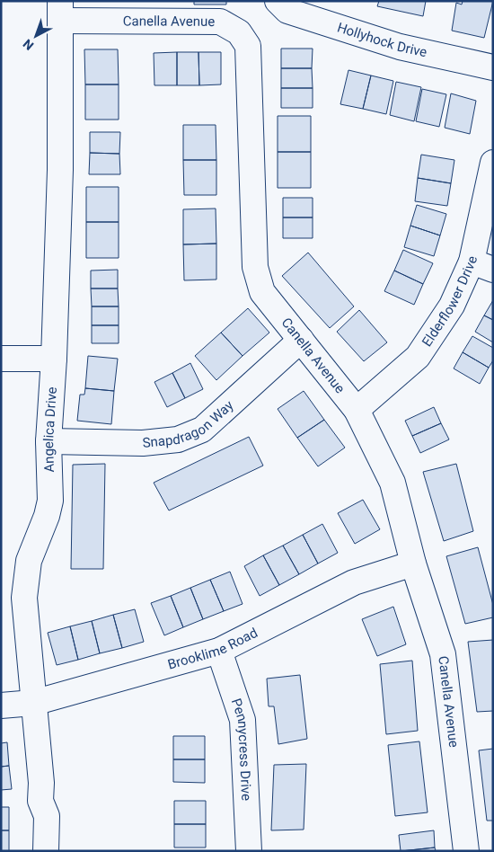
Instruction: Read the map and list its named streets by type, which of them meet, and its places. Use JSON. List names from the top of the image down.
{
  "streets": {
    "street": [
      "Canella Avenue",
      "Hollyhock Drive",
      "Elderflower Drive",
      "Snapdragon Way",
      "Angelica Drive",
      "Brooklime Road",
      "Pennycress Drive"
    ]
  },
  "crossings": [
    ["Canella Avenue", "Elderflower Drive"],
    ["Canella Avenue", "Snapdragon Way"],
    ["Canella Avenue", "Angelica Drive"],
    ["Canella Avenue", "Brooklime Road"],
    ["Snapdragon Way", "Angelica Drive"],
    ["Angelica Drive", "Brooklime Road"],
    ["Brooklime Road", "Pennycress Drive"]
  ],
  "north": "bottom left"
}
